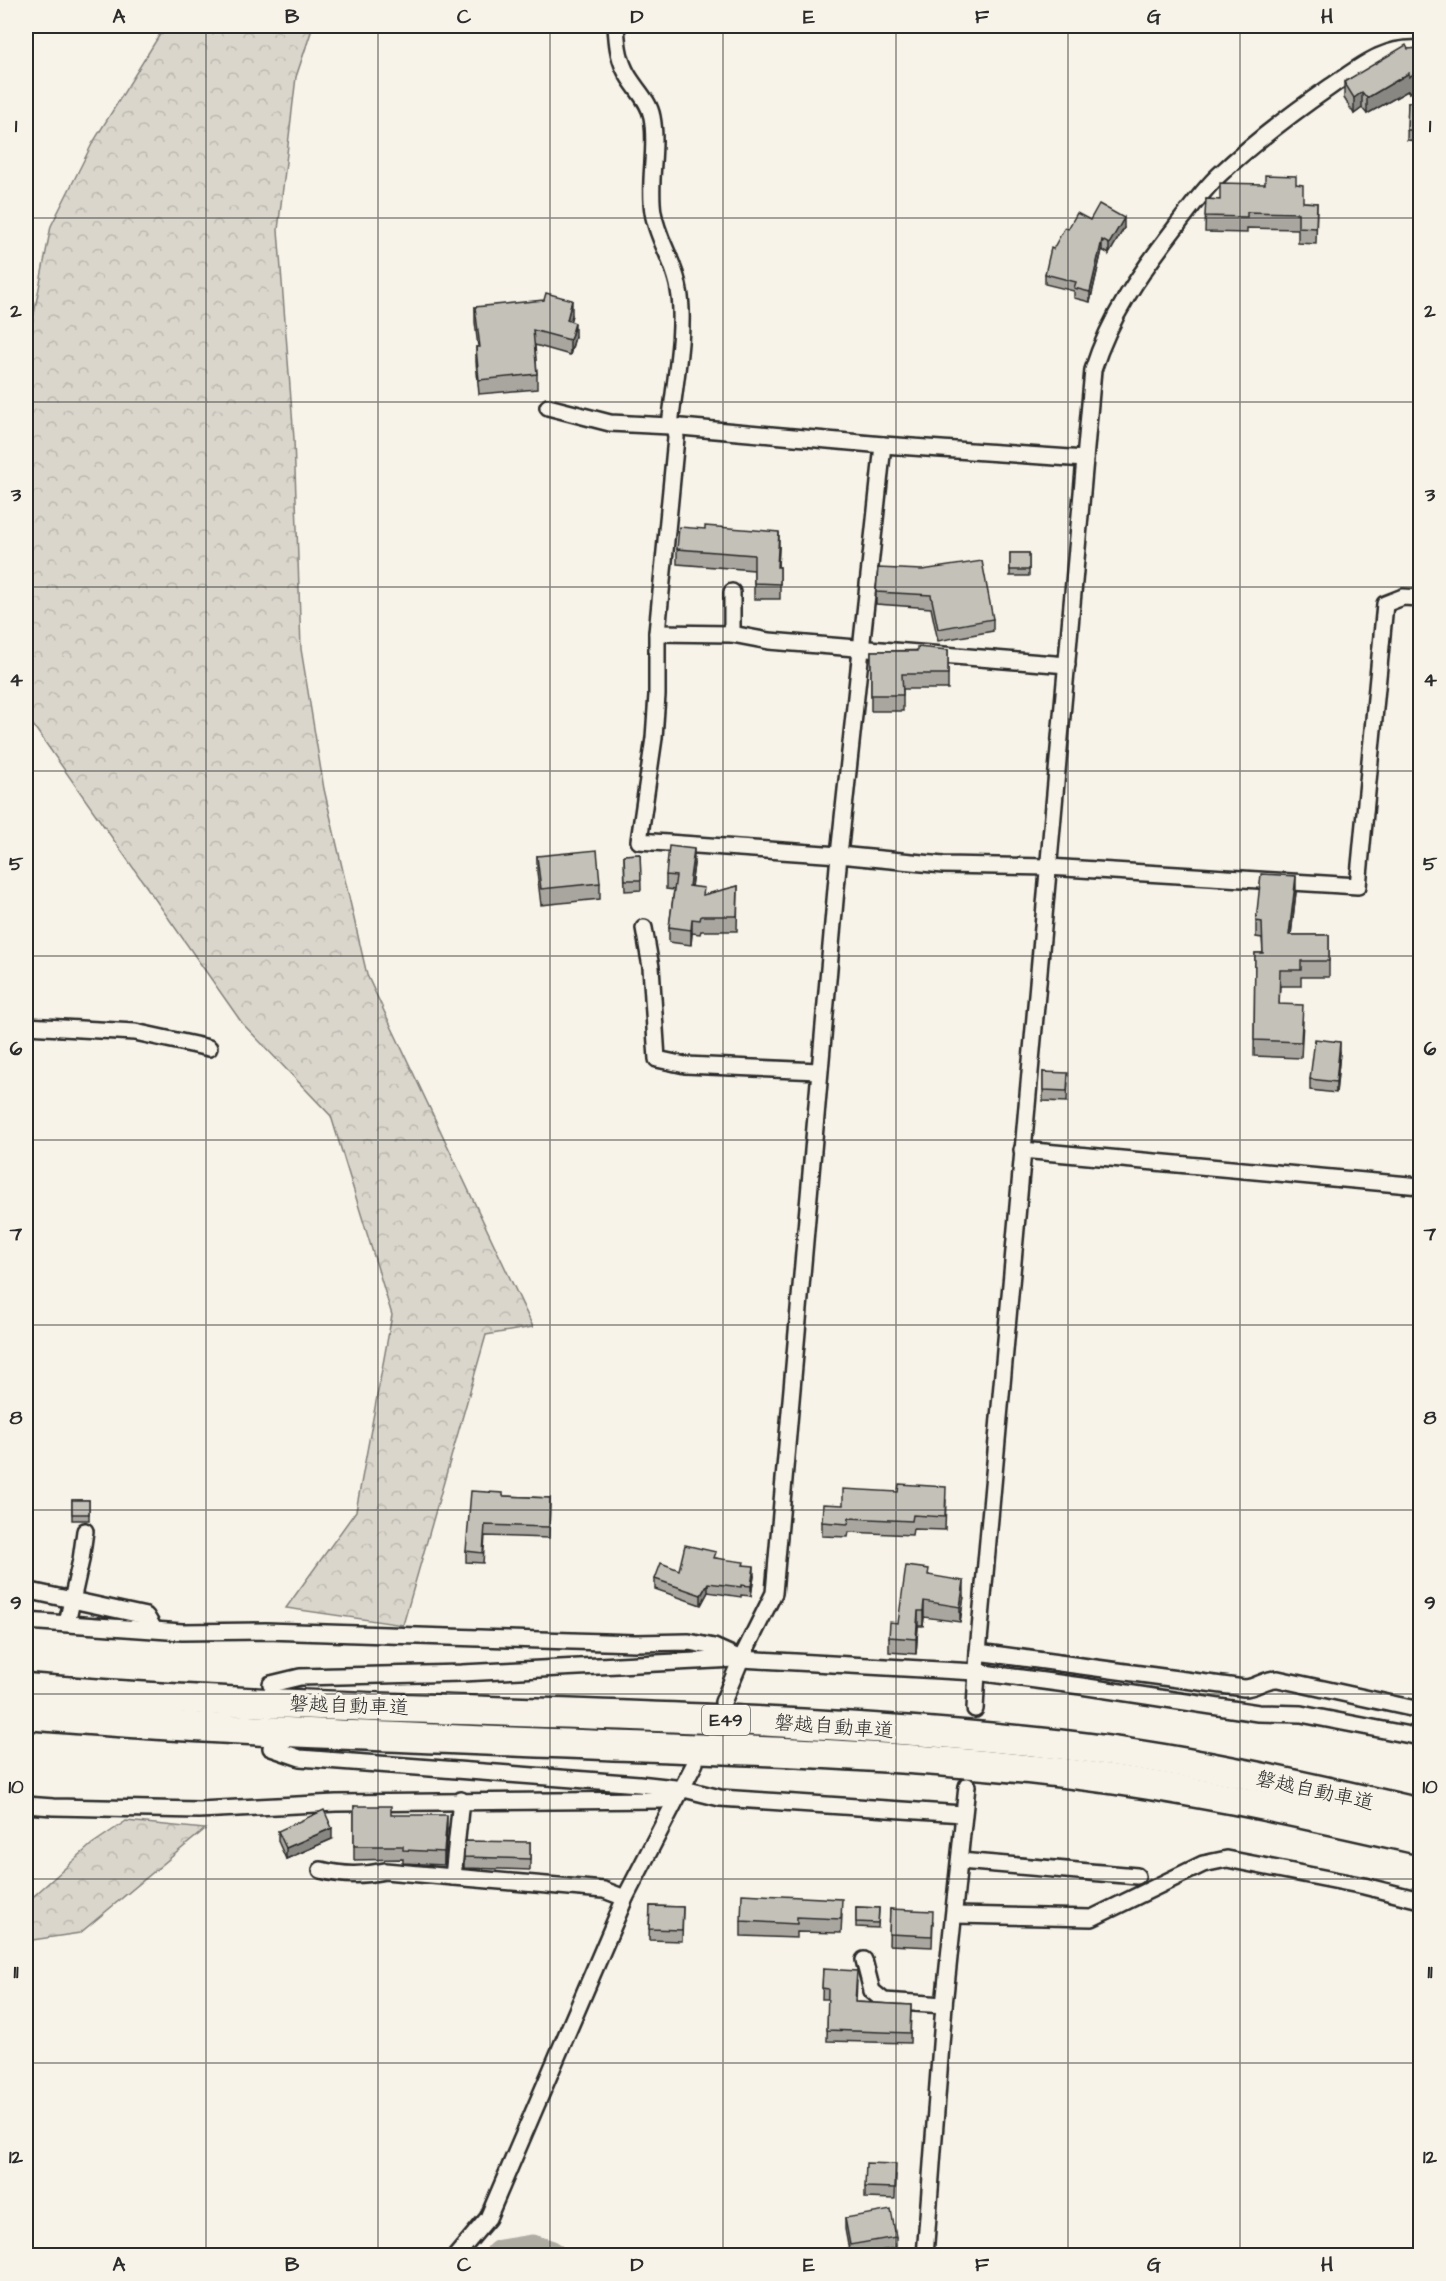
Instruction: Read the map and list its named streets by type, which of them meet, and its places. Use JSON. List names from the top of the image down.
{
  "streets": {
    "highway": ["磐越自動車道", "E49"]
  },
  "grid": {
    "columns": [
      "A",
      "B",
      "C",
      "D",
      "E",
      "F",
      "G",
      "H"
    ],
    "rows": [
      "1",
      "2",
      "3",
      "4",
      "5",
      "6",
      "7",
      "8",
      "9",
      "10",
      "11",
      "12"
    ]
  }
}
